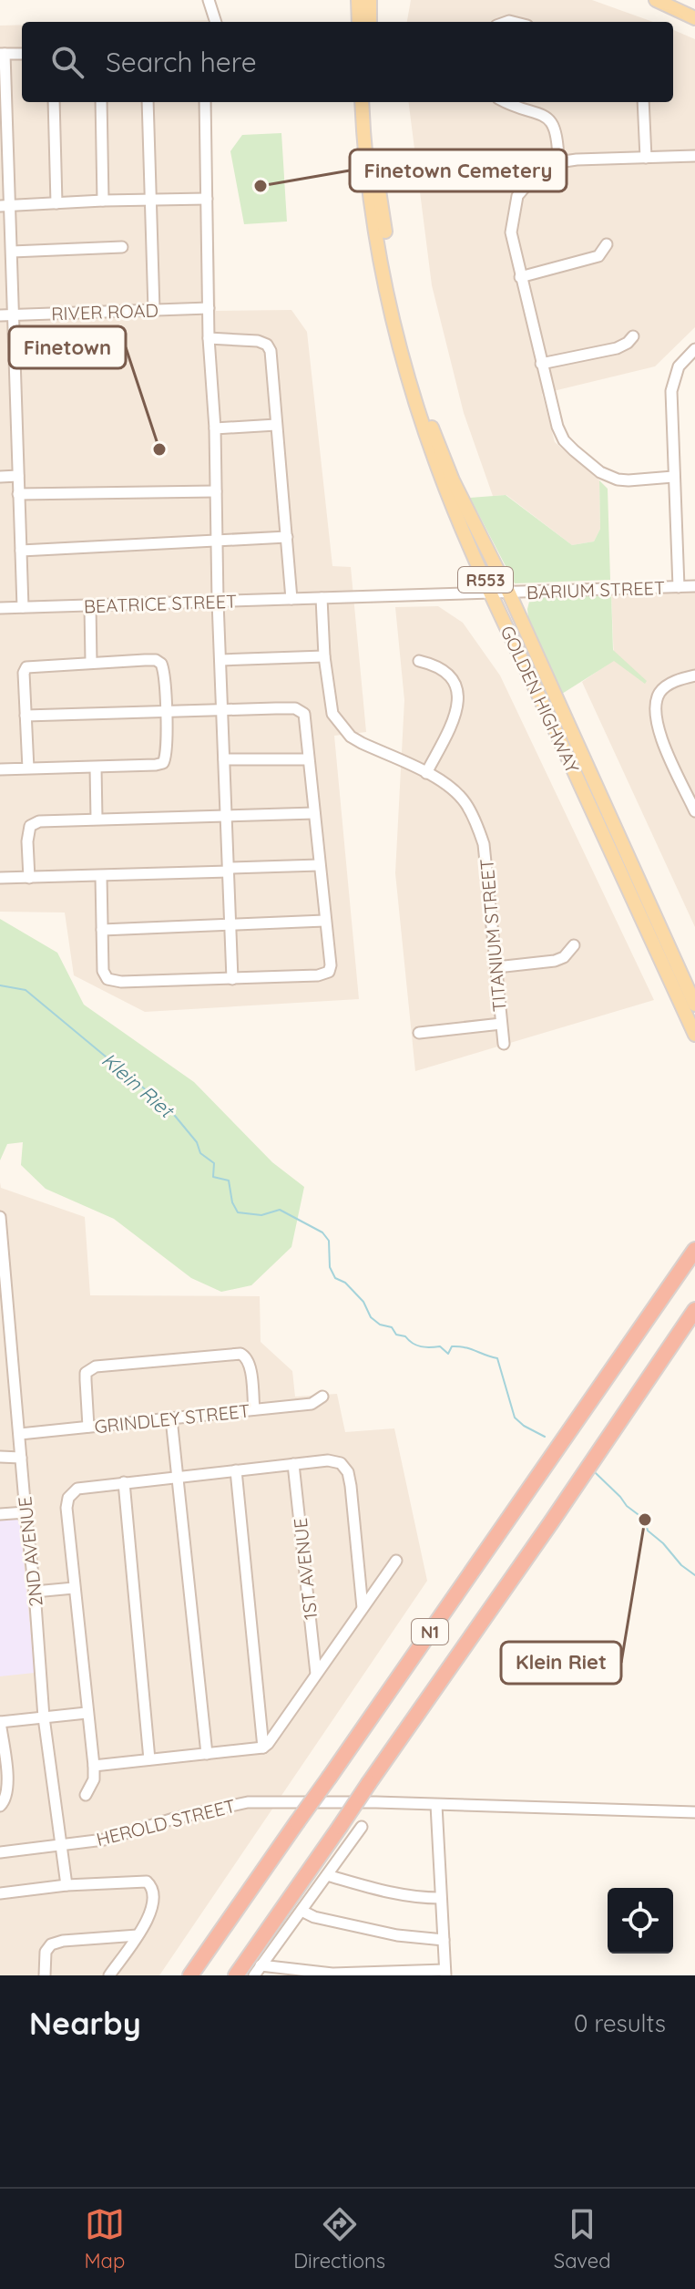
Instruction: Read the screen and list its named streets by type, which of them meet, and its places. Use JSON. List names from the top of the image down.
{
  "streets": {
    "highway": ["N1"],
    "main road": ["R553", "GOLDEN HIGHWAY"],
    "street": [
      "RIVER ROAD",
      "BARIUM STREET",
      "BEATRICE STREET",
      "TITANIUM STREET",
      "GRINDLEY STREET",
      "2ND AVENUE",
      "1ST AVENUE",
      "HEROLD STREET"
    ]
  },
  "crossings": [
    ["BARIUM STREET", "BEATRICE STREET"],
    ["BARIUM STREET", "GOLDEN HIGHWAY"],
    ["BARIUM STREET", "TITANIUM STREET"],
    ["BEATRICE STREET", "TITANIUM STREET"],
    ["GRINDLEY STREET", "2ND AVENUE"],
    ["2ND AVENUE", "HEROLD STREET"]
  ],
  "water": ["Klein Riet"],
  "places": ["Finetown Cemetery", "Finetown", "Klein Riet"],
  "page": {
    "search": "Search here",
    "heading": ["Nearby", "0 results"],
    "nav": ["Map", "Directions", "Saved"]
  }
}
